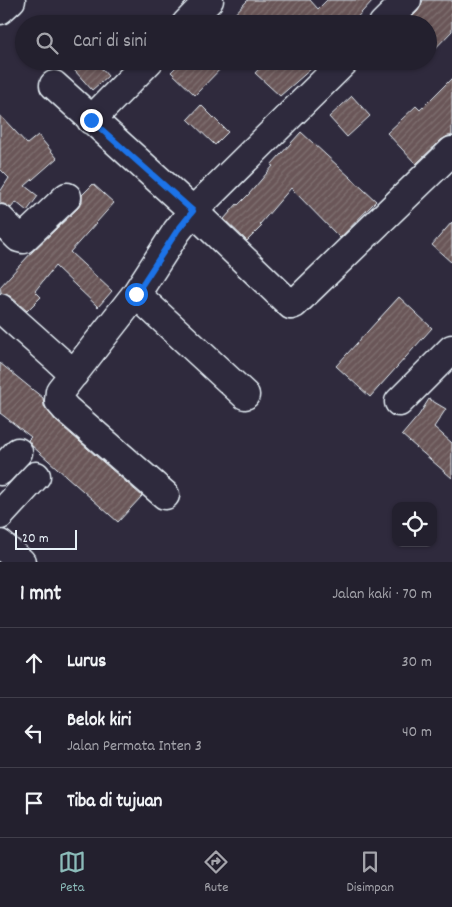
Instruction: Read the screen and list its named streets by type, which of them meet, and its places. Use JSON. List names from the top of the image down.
{
  "scale_bar": "20 m",
  "page": {
    "search": "Cari di sini",
    "scale": "20 m",
    "heading": ["1 mnt", "Jalan kaki · 70 m"],
    "list": [
      ["Lurus", "30 m"],
      ["Belok kiri", "Jalan Permata Inten 3", "40 m"],
      "Tiba di tujuan"
    ],
    "nav": ["Peta", "Rute", "Disimpan"]
  }
}
